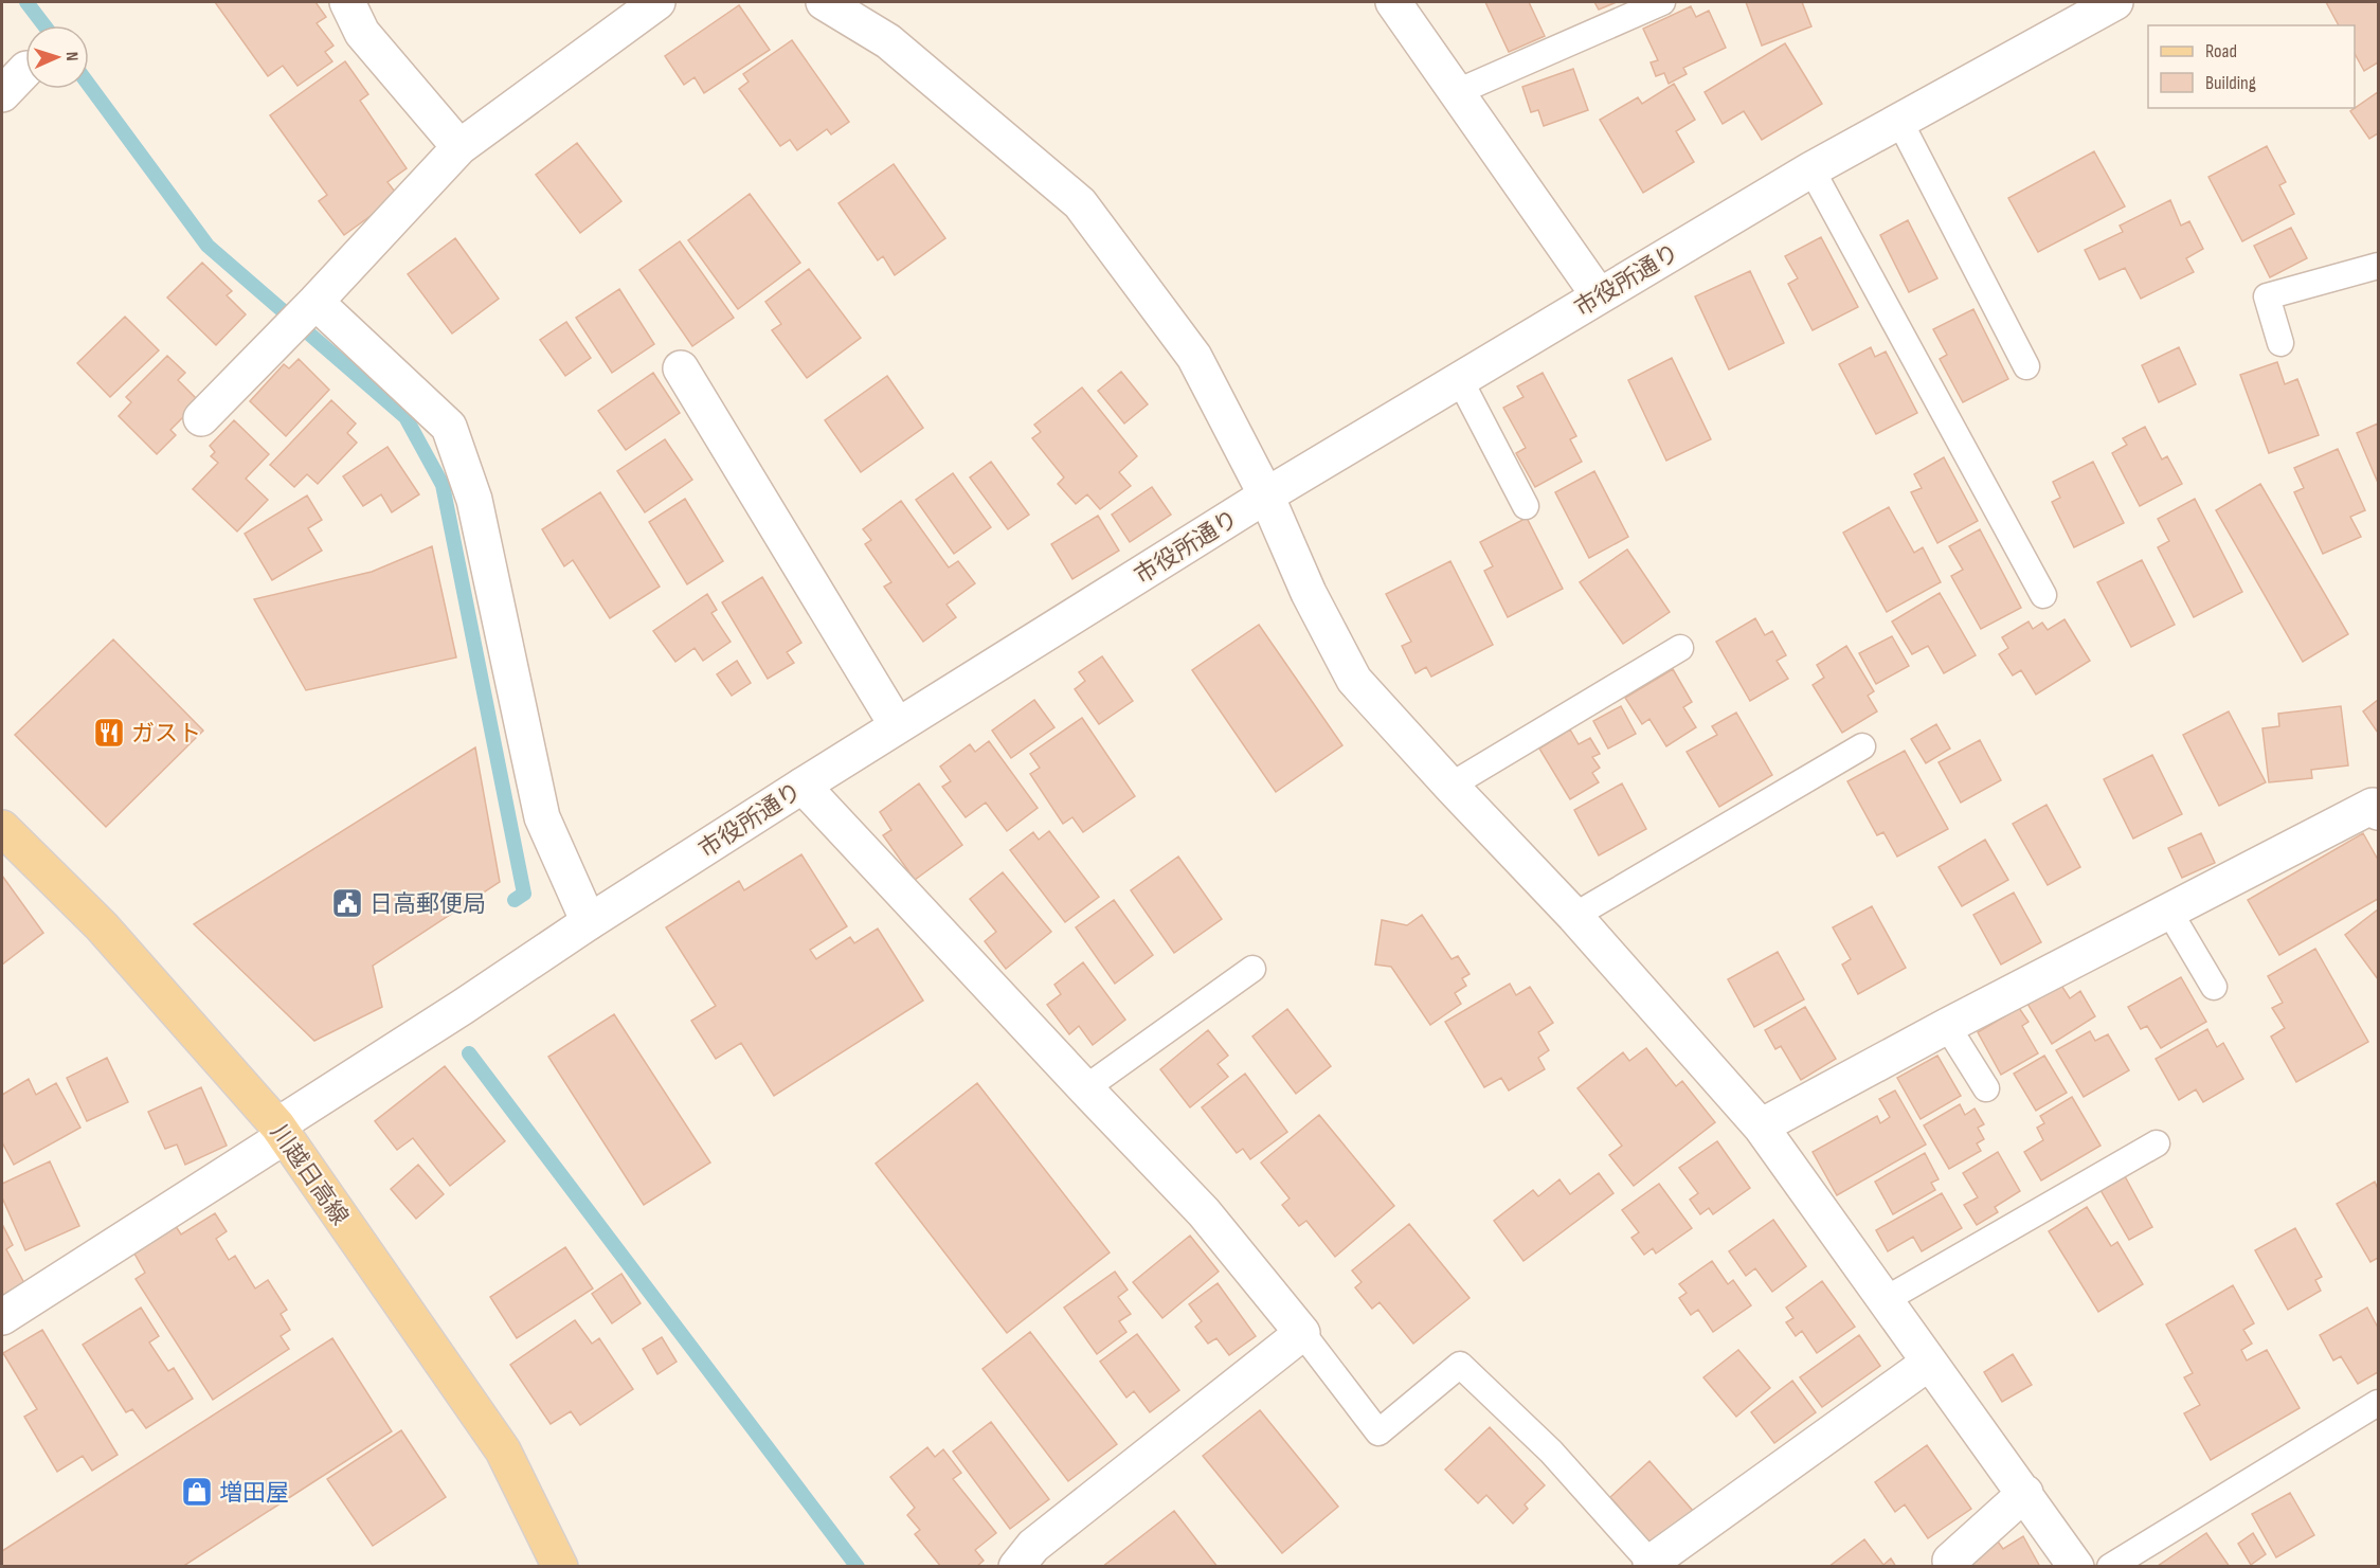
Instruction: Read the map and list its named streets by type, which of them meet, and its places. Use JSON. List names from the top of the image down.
{
  "streets": {
    "main road": ["川越日高線"],
    "street": ["市役所通り"]
  },
  "crossings": [
    ["市役所通り", "川越日高線"]
  ],
  "places": {
    "restaurant": ["ガスト"],
    "public building": ["日高郵便局"],
    "shop": ["増田屋"]
  },
  "legend": ["Road", "Building"],
  "north": "right"
}
